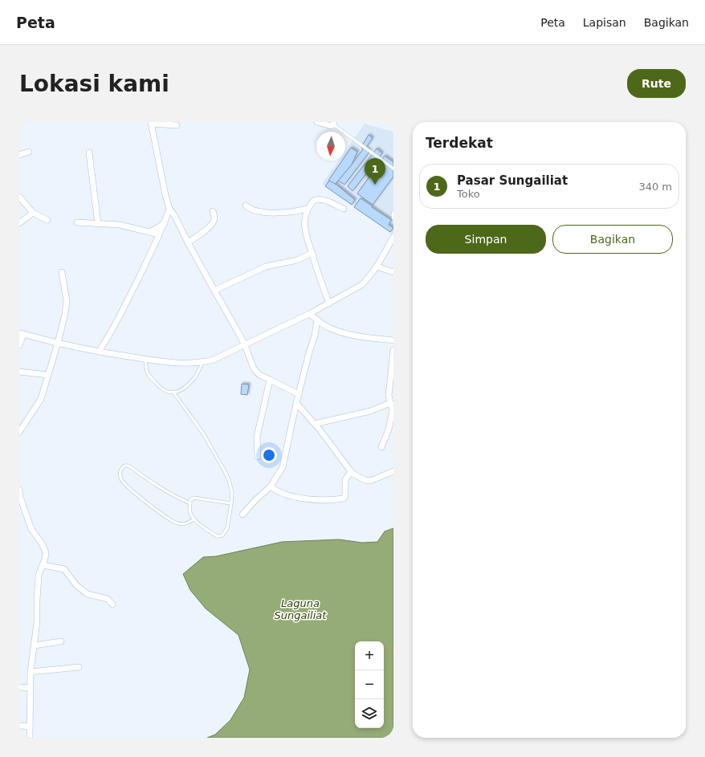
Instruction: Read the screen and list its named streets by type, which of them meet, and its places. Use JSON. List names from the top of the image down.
{
  "water": ["Laguna Sungailiat"],
  "north": "bottom",
  "page": {
    "header": "Peta",
    "nav": ["Peta", "Lapisan", "Bagikan"],
    "buttons": [
      "Rute",
      ["Simpan", "Bagikan"]
    ],
    "title": "Lokasi kami",
    "heading": "Terdekat",
    "pins": "1",
    "list": [
      {
        "mark": "1",
        "name": "Pasar Sungailiat",
        "note": "Toko",
        "value": "340 m"
      }
    ],
    "map_buttons": ["+", "−"]
  }
}
